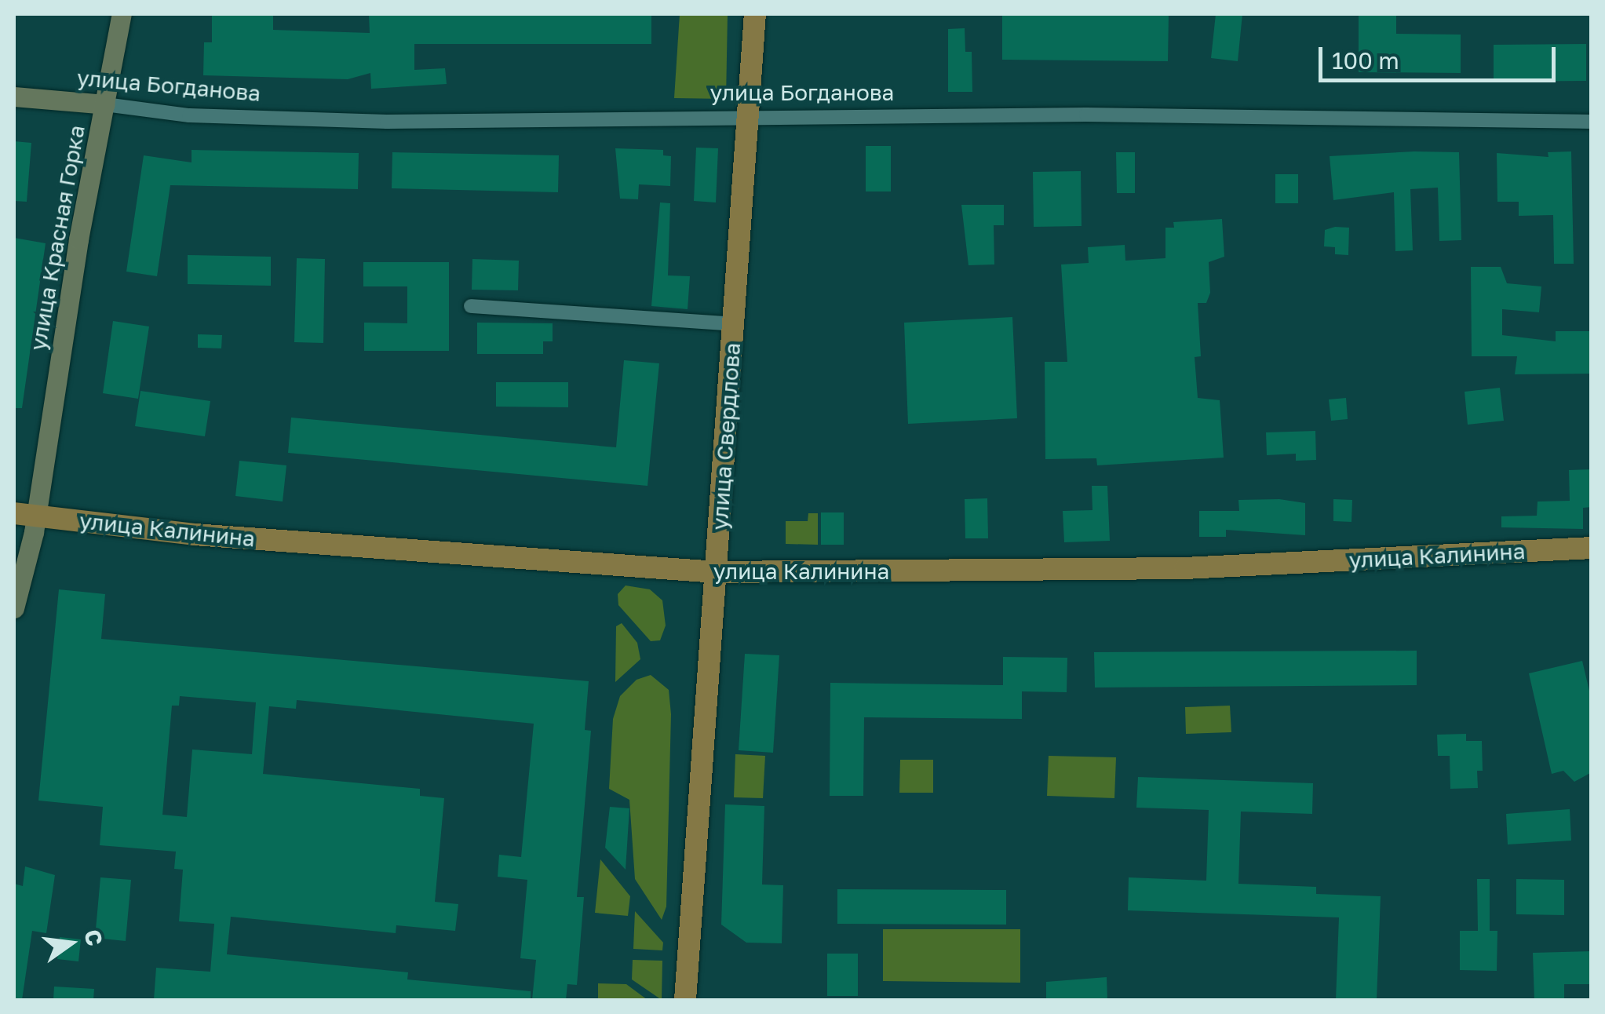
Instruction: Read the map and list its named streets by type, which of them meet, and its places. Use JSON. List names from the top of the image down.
{
  "streets": {
    "main road": [
      "улица Богданова",
      "улица Красная Горка",
      "улица Свердлова",
      "улица Калинина"
    ]
  },
  "crossings": [
    ["улица Богданова", "улица Красная Горка"],
    ["улица Богданова", "улица Свердлова"],
    ["улица Красная Горка", "улица Калинина"],
    ["улица Свердлова", "улица Калинина"]
  ],
  "scale_bar": "100 m",
  "north": "right"
}
